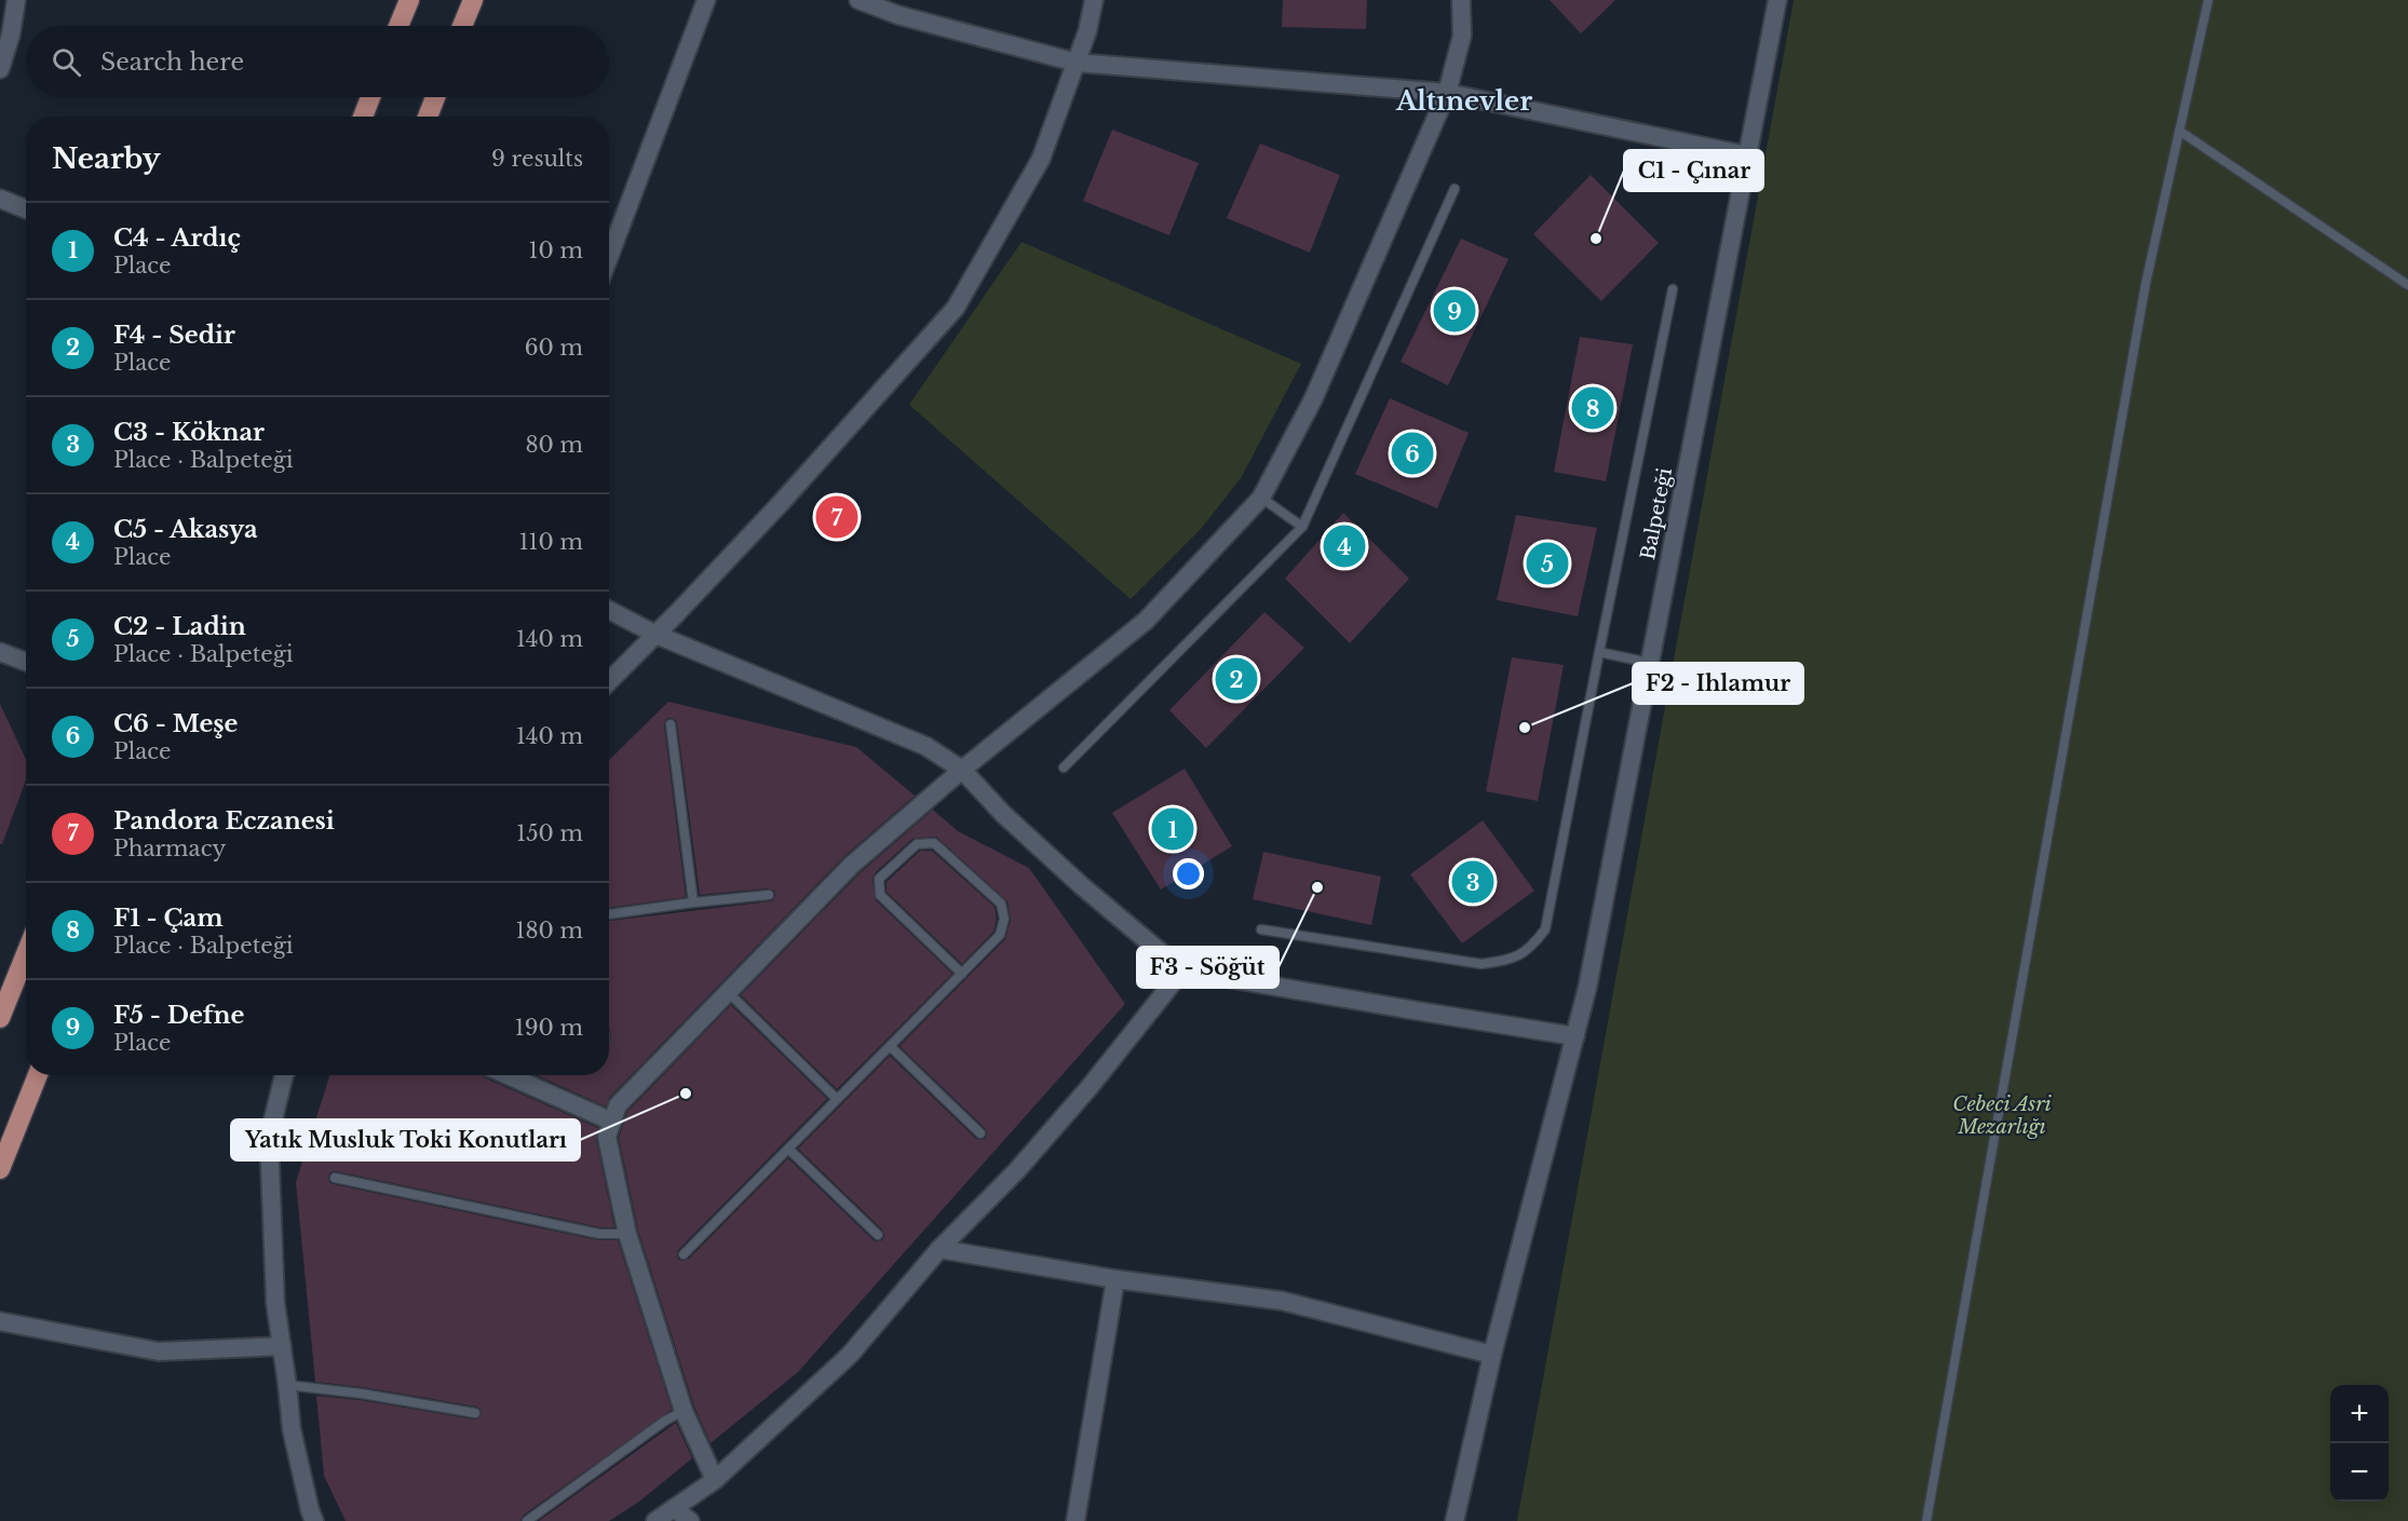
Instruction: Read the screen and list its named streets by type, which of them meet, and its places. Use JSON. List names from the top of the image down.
{
  "streets": {
    "street": ["Balpeteği"]
  },
  "districts": ["Altınevler"],
  "parks": ["Cebeci Asri Mezarlığı"],
  "places": [
    "C1 - Çınar",
    "F2 - Ihlamur",
    "F3 - Söğüt",
    "Yatık Musluk Toki Konutları"
  ],
  "page": {
    "search": "Search here",
    "heading": ["Nearby", "9 results"],
    "list": [
      {
        "mark": "1",
        "name": "C4 - Ardıç",
        "note": "Place",
        "value": "10 m"
      },
      {
        "mark": "2",
        "name": "F4 - Sedir",
        "note": "Place",
        "value": "60 m"
      },
      {
        "mark": "3",
        "name": "C3 - Köknar",
        "note": "Place · Balpeteği",
        "value": "80 m"
      },
      {
        "mark": "4",
        "name": "C5 - Akasya",
        "note": "Place",
        "value": "110 m"
      },
      {
        "mark": "5",
        "name": "C2 - Ladin",
        "note": "Place · Balpeteği",
        "value": "140 m"
      },
      {
        "mark": "6",
        "name": "C6 - Meşe",
        "note": "Place",
        "value": "140 m"
      },
      {
        "mark": "7",
        "name": "Pandora Eczanesi",
        "note": "Pharmacy",
        "value": "150 m"
      },
      {
        "mark": "8",
        "name": "F1 - Çam",
        "note": "Place · Balpeteği",
        "value": "180 m"
      },
      {
        "mark": "9",
        "name": "F5 - Defne",
        "note": "Place",
        "value": "190 m"
      }
    ],
    "pins": [
      "9",
      "8",
      "6",
      "7",
      "4",
      "5",
      "2",
      "1",
      "3"
    ],
    "map_buttons": ["+", "−"]
  }
}
